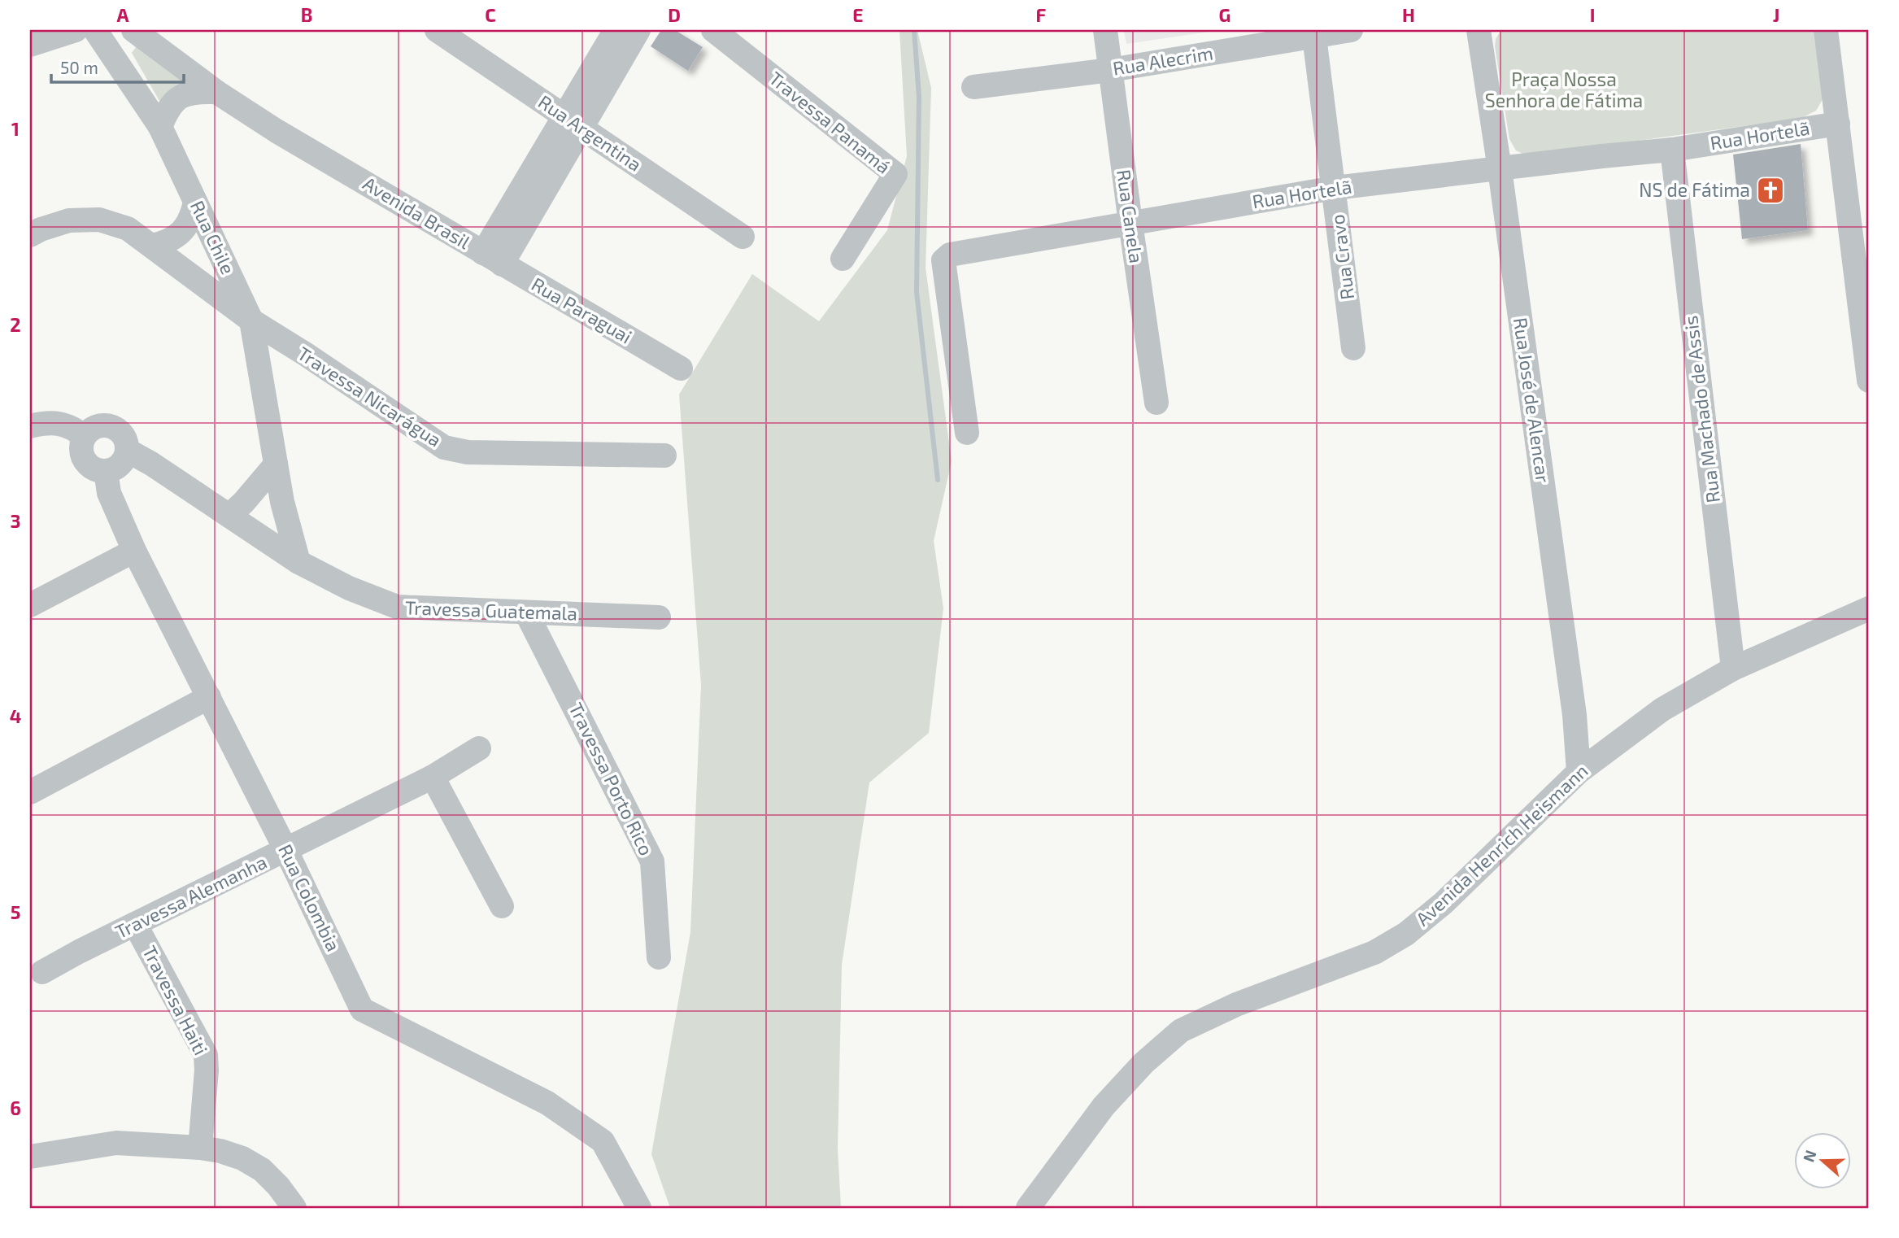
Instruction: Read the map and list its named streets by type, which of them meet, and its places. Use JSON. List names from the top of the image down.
{
  "streets": {
    "street": [
      "Rua Alecrim",
      "Travessa Panamá",
      "Rua Argentina",
      "Rua Hortelã",
      "Avenida Brasil",
      "Rua Canela",
      "Rua Chile",
      "Rua Cravo",
      "Rua Paraguai",
      "Travessa Nicarágua",
      "Rua José de Alencar",
      "Rua Machado de Assis",
      "Travessa Guatemala",
      "Travessa Porto Rico",
      "Avenida Henrich Heismann",
      "Travessa Alemanha",
      "Rua Colombia",
      "Travessa Haiti"
    ]
  },
  "crossings": [
    ["Rua Alecrim", "Rua Canela"],
    ["Rua Alecrim", "Rua Cravo"],
    ["Rua Hortelã", "Rua Canela"],
    ["Rua Hortelã", "Rua Cravo"],
    ["Rua Hortelã", "Rua José de Alencar"],
    ["Rua Hortelã", "Rua Machado de Assis"],
    ["Avenida Brasil", "Rua Paraguai"],
    ["Rua Chile", "Travessa Nicarágua"],
    ["Rua Chile", "Travessa Guatemala"],
    ["Rua José de Alencar", "Avenida Henrich Heismann"],
    ["Rua Machado de Assis", "Avenida Henrich Heismann"],
    ["Travessa Guatemala", "Travessa Porto Rico"],
    ["Travessa Guatemala", "Rua Colombia"],
    ["Travessa Alemanha", "Rua Colombia"],
    ["Travessa Alemanha", "Travessa Haiti"]
  ],
  "parks": ["Praça Nossa Senhora de Fátima"],
  "places": {
    "church": ["NS de Fátima"]
  },
  "scale_bar": "50 m",
  "north": "left",
  "grid": {
    "columns": [
      "A",
      "B",
      "C",
      "D",
      "E",
      "F",
      "G",
      "H",
      "I",
      "J"
    ],
    "rows": [
      "1",
      "2",
      "3",
      "4",
      "5",
      "6"
    ]
  }
}
